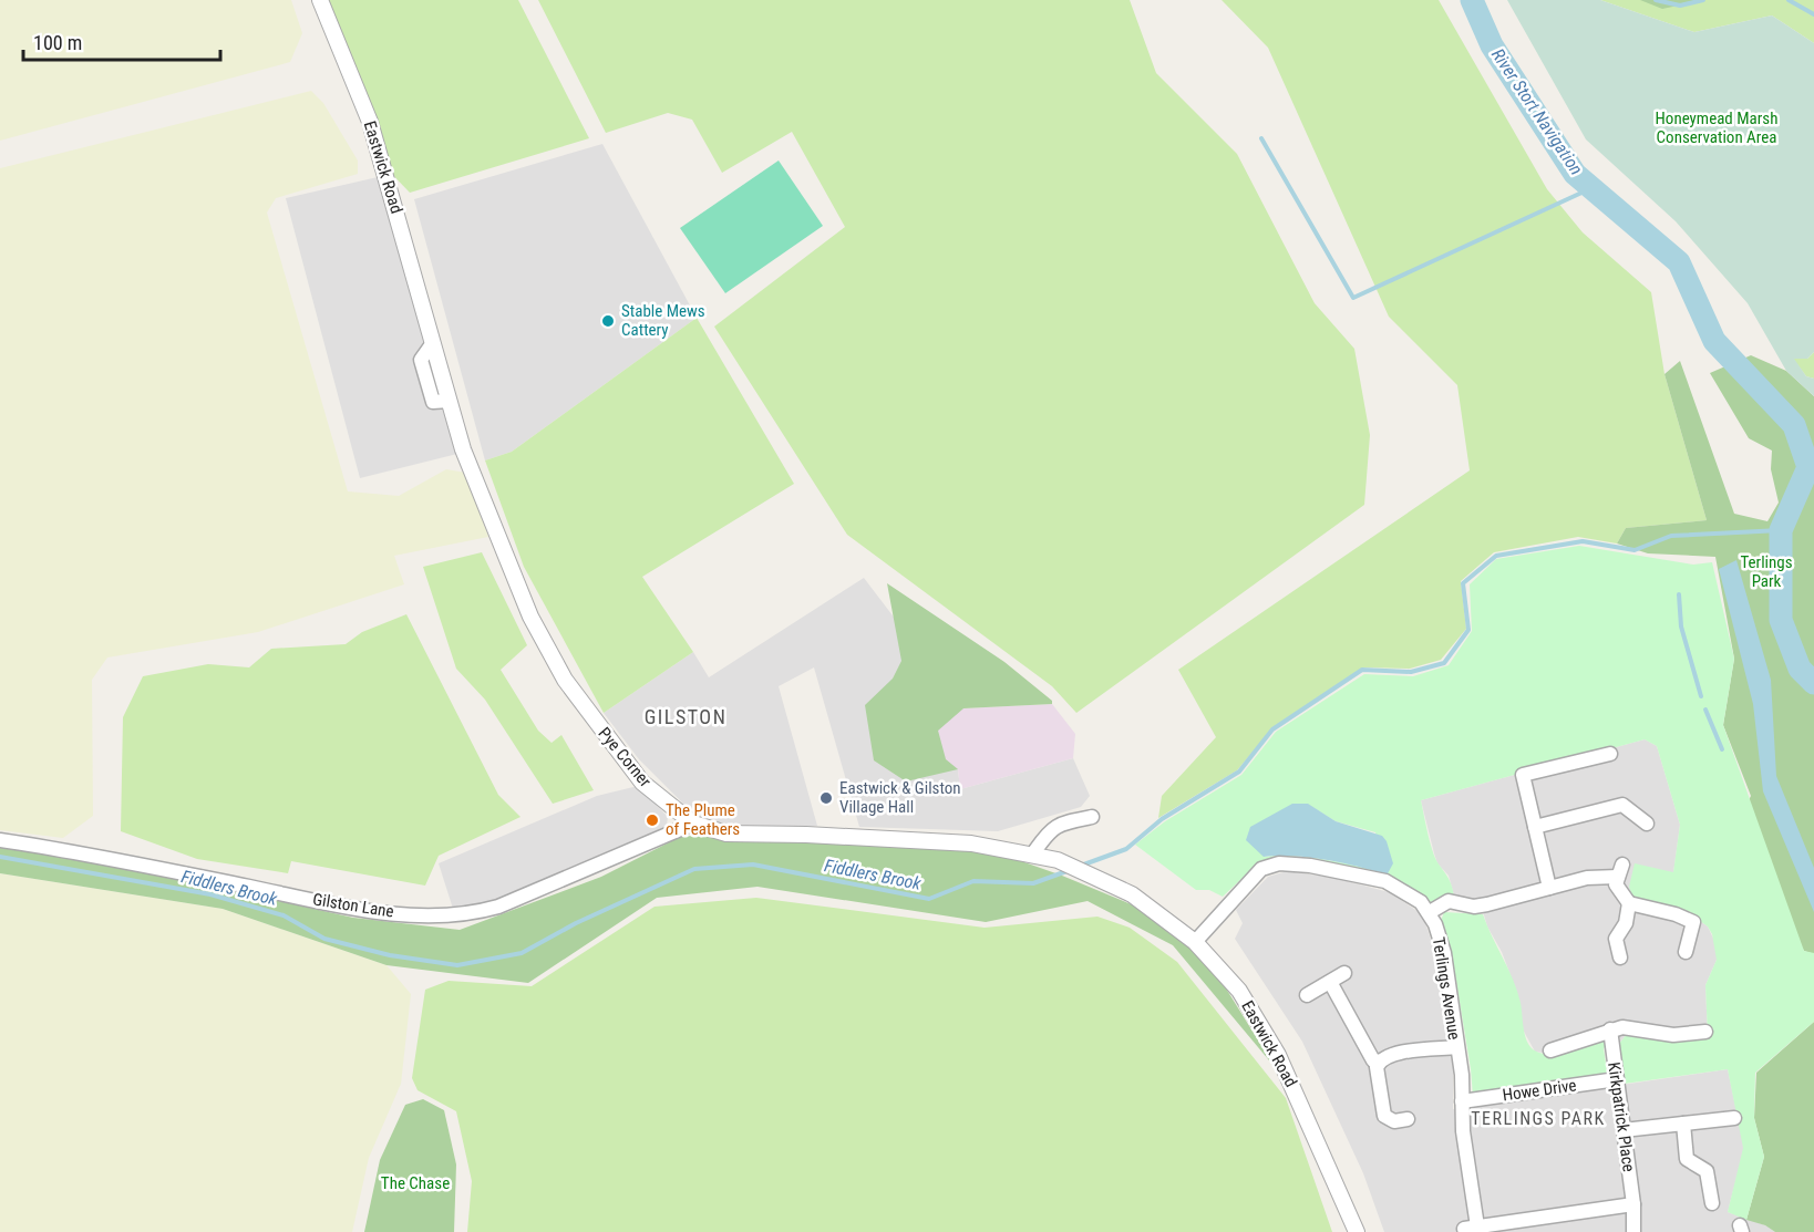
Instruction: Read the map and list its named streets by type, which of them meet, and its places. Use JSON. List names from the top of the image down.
{
  "streets": {
    "street": [
      "Eastwick Road",
      "Pye Corner",
      "Gilston Lane",
      "Terlings Avenue",
      "Howe Drive",
      "Kirkpatrick Place"
    ]
  },
  "crossings": [
    ["Eastwick Road", "Pye Corner"],
    ["Pye Corner", "Gilston Lane"],
    ["Terlings Avenue", "Howe Drive"],
    ["Howe Drive", "Kirkpatrick Place"]
  ],
  "districts": ["GILSTON", "TERLINGS PARK"],
  "water": ["River Stort Navigation", "Fiddlers Brook"],
  "parks": ["Honeymead Marsh Conservation Area", "Terlings Park", "The Chase"],
  "places": ["Stable Mews Cattery", "Eastwick & Gilston Village Hall", "The Plume of Feathers"],
  "scale_bar": "100 m"
}
